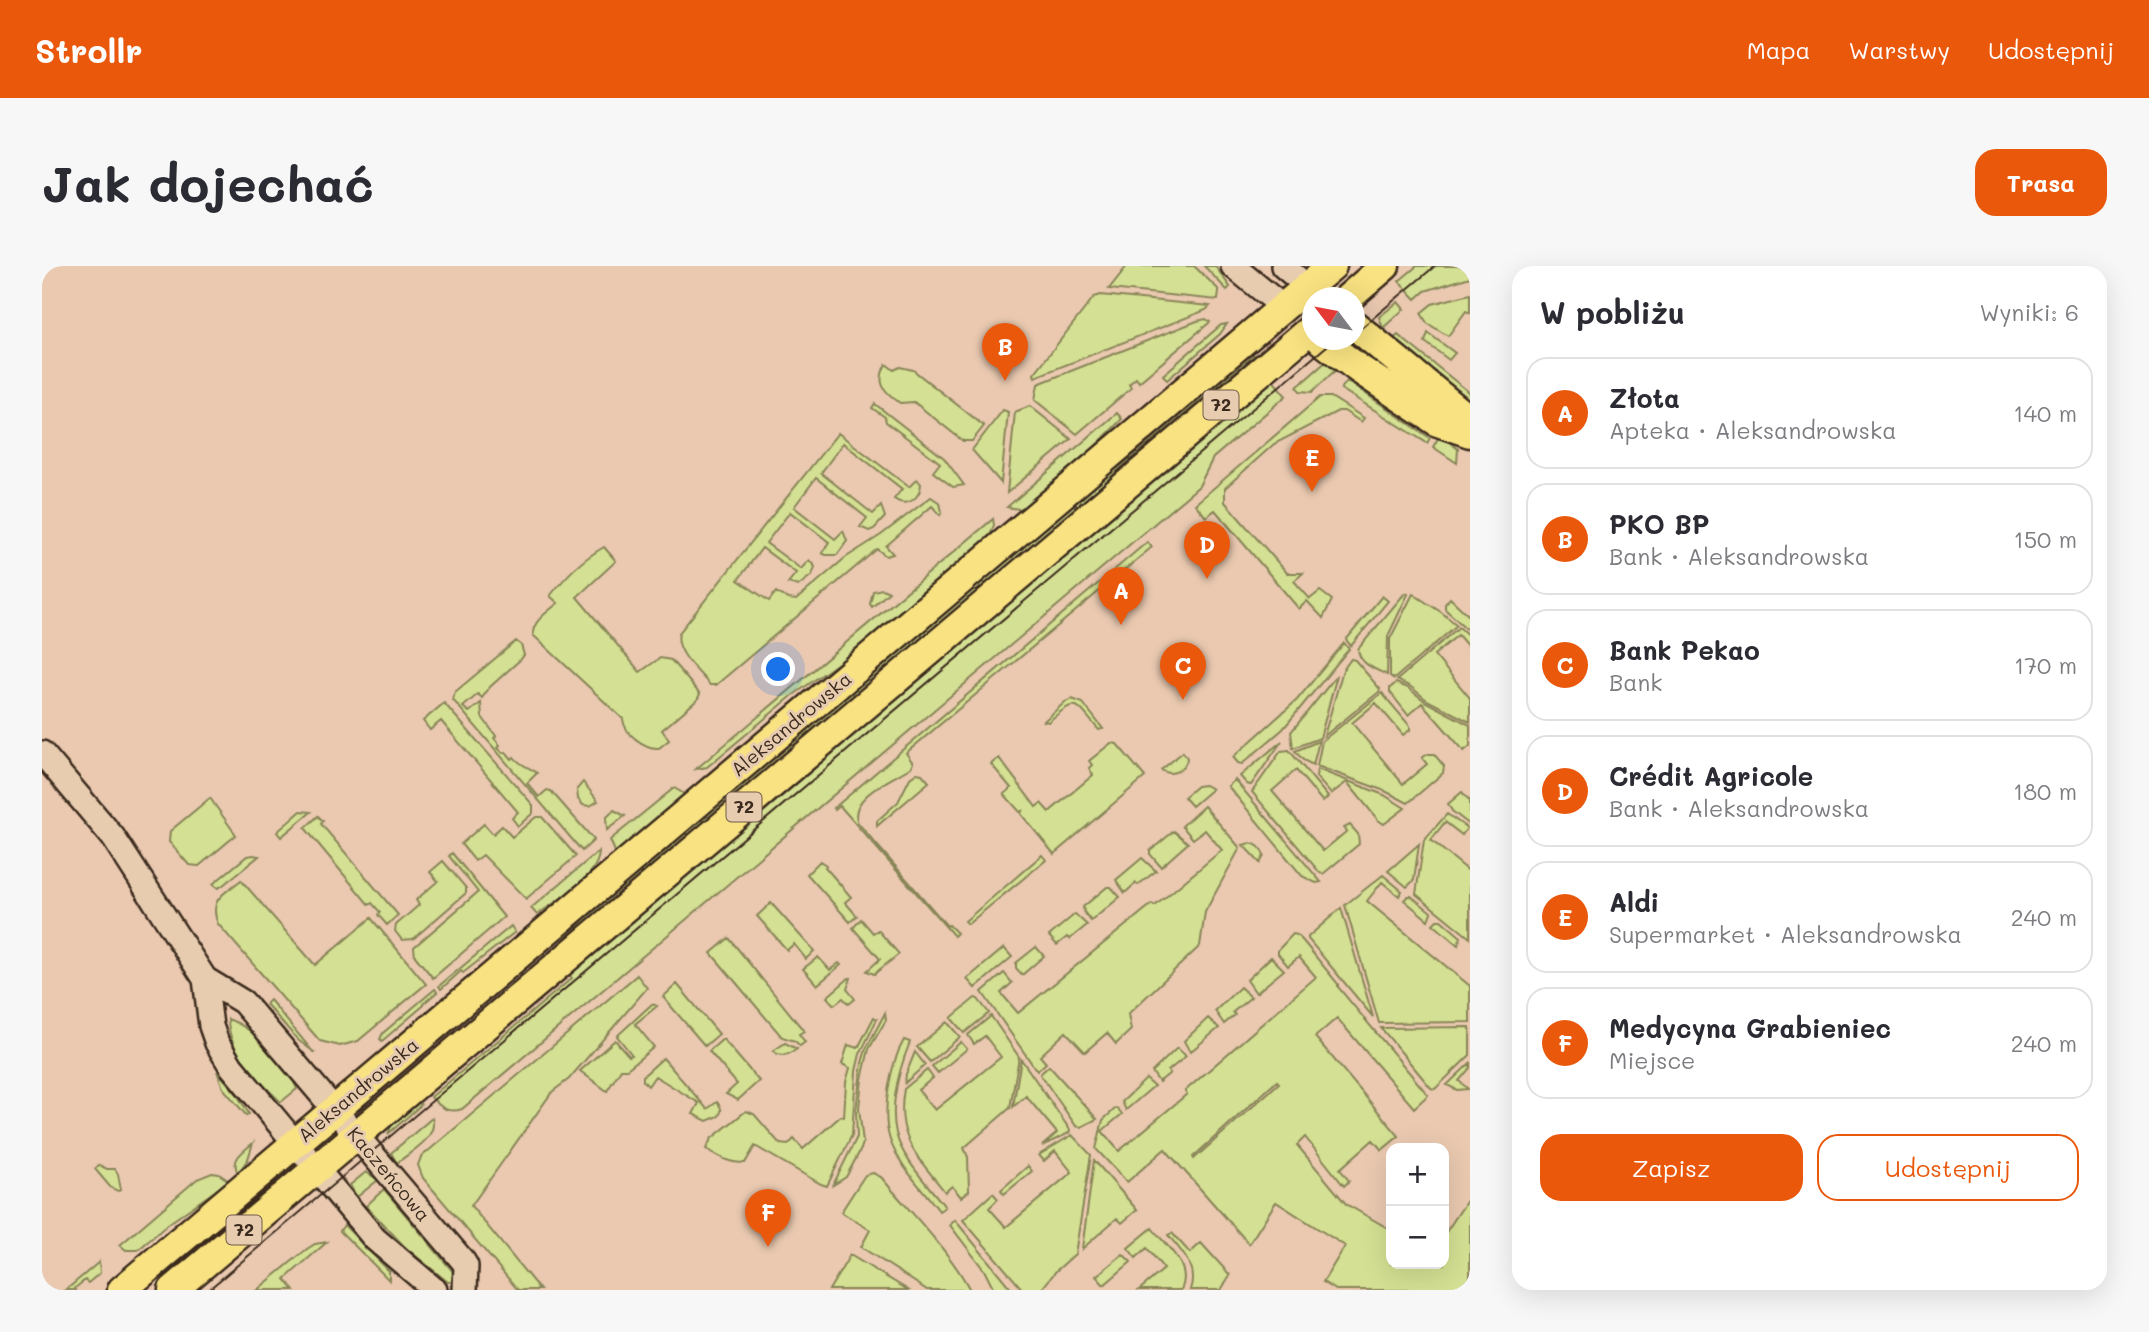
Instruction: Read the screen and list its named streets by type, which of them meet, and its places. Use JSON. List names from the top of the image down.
{
  "streets": {
    "main road": ["72", "Aleksandrowska"],
    "street": ["Kaczeńcowa"]
  },
  "crossings": [
    ["Aleksandrowska", "Kaczeńcowa"]
  ],
  "north": "top left",
  "page": {
    "header": "Strollr",
    "nav": ["Mapa", "Warstwy", "Udostępnij"],
    "buttons": [
      "Trasa",
      ["Zapisz", "Udostępnij"]
    ],
    "title": "Jak dojechać",
    "heading": ["W pobliżu", "Wyniki: 6"],
    "pins": [
      "B",
      "E",
      "D",
      "A",
      "C",
      "F"
    ],
    "list": [
      {
        "mark": "A",
        "name": "Złota",
        "note": "Apteka · Aleksandrowska",
        "value": "140 m"
      },
      {
        "mark": "B",
        "name": "PKO BP",
        "note": "Bank · Aleksandrowska",
        "value": "150 m"
      },
      {
        "mark": "C",
        "name": "Bank Pekao",
        "note": "Bank",
        "value": "170 m"
      },
      {
        "mark": "D",
        "name": "Crédit Agricole",
        "note": "Bank · Aleksandrowska",
        "value": "180 m"
      },
      {
        "mark": "E",
        "name": "Aldi",
        "note": "Supermarket · Aleksandrowska",
        "value": "240 m"
      },
      {
        "mark": "F",
        "name": "Medycyna Grabieniec",
        "note": "Miejsce",
        "value": "240 m"
      }
    ],
    "map_buttons": ["+", "−"]
  }
}
